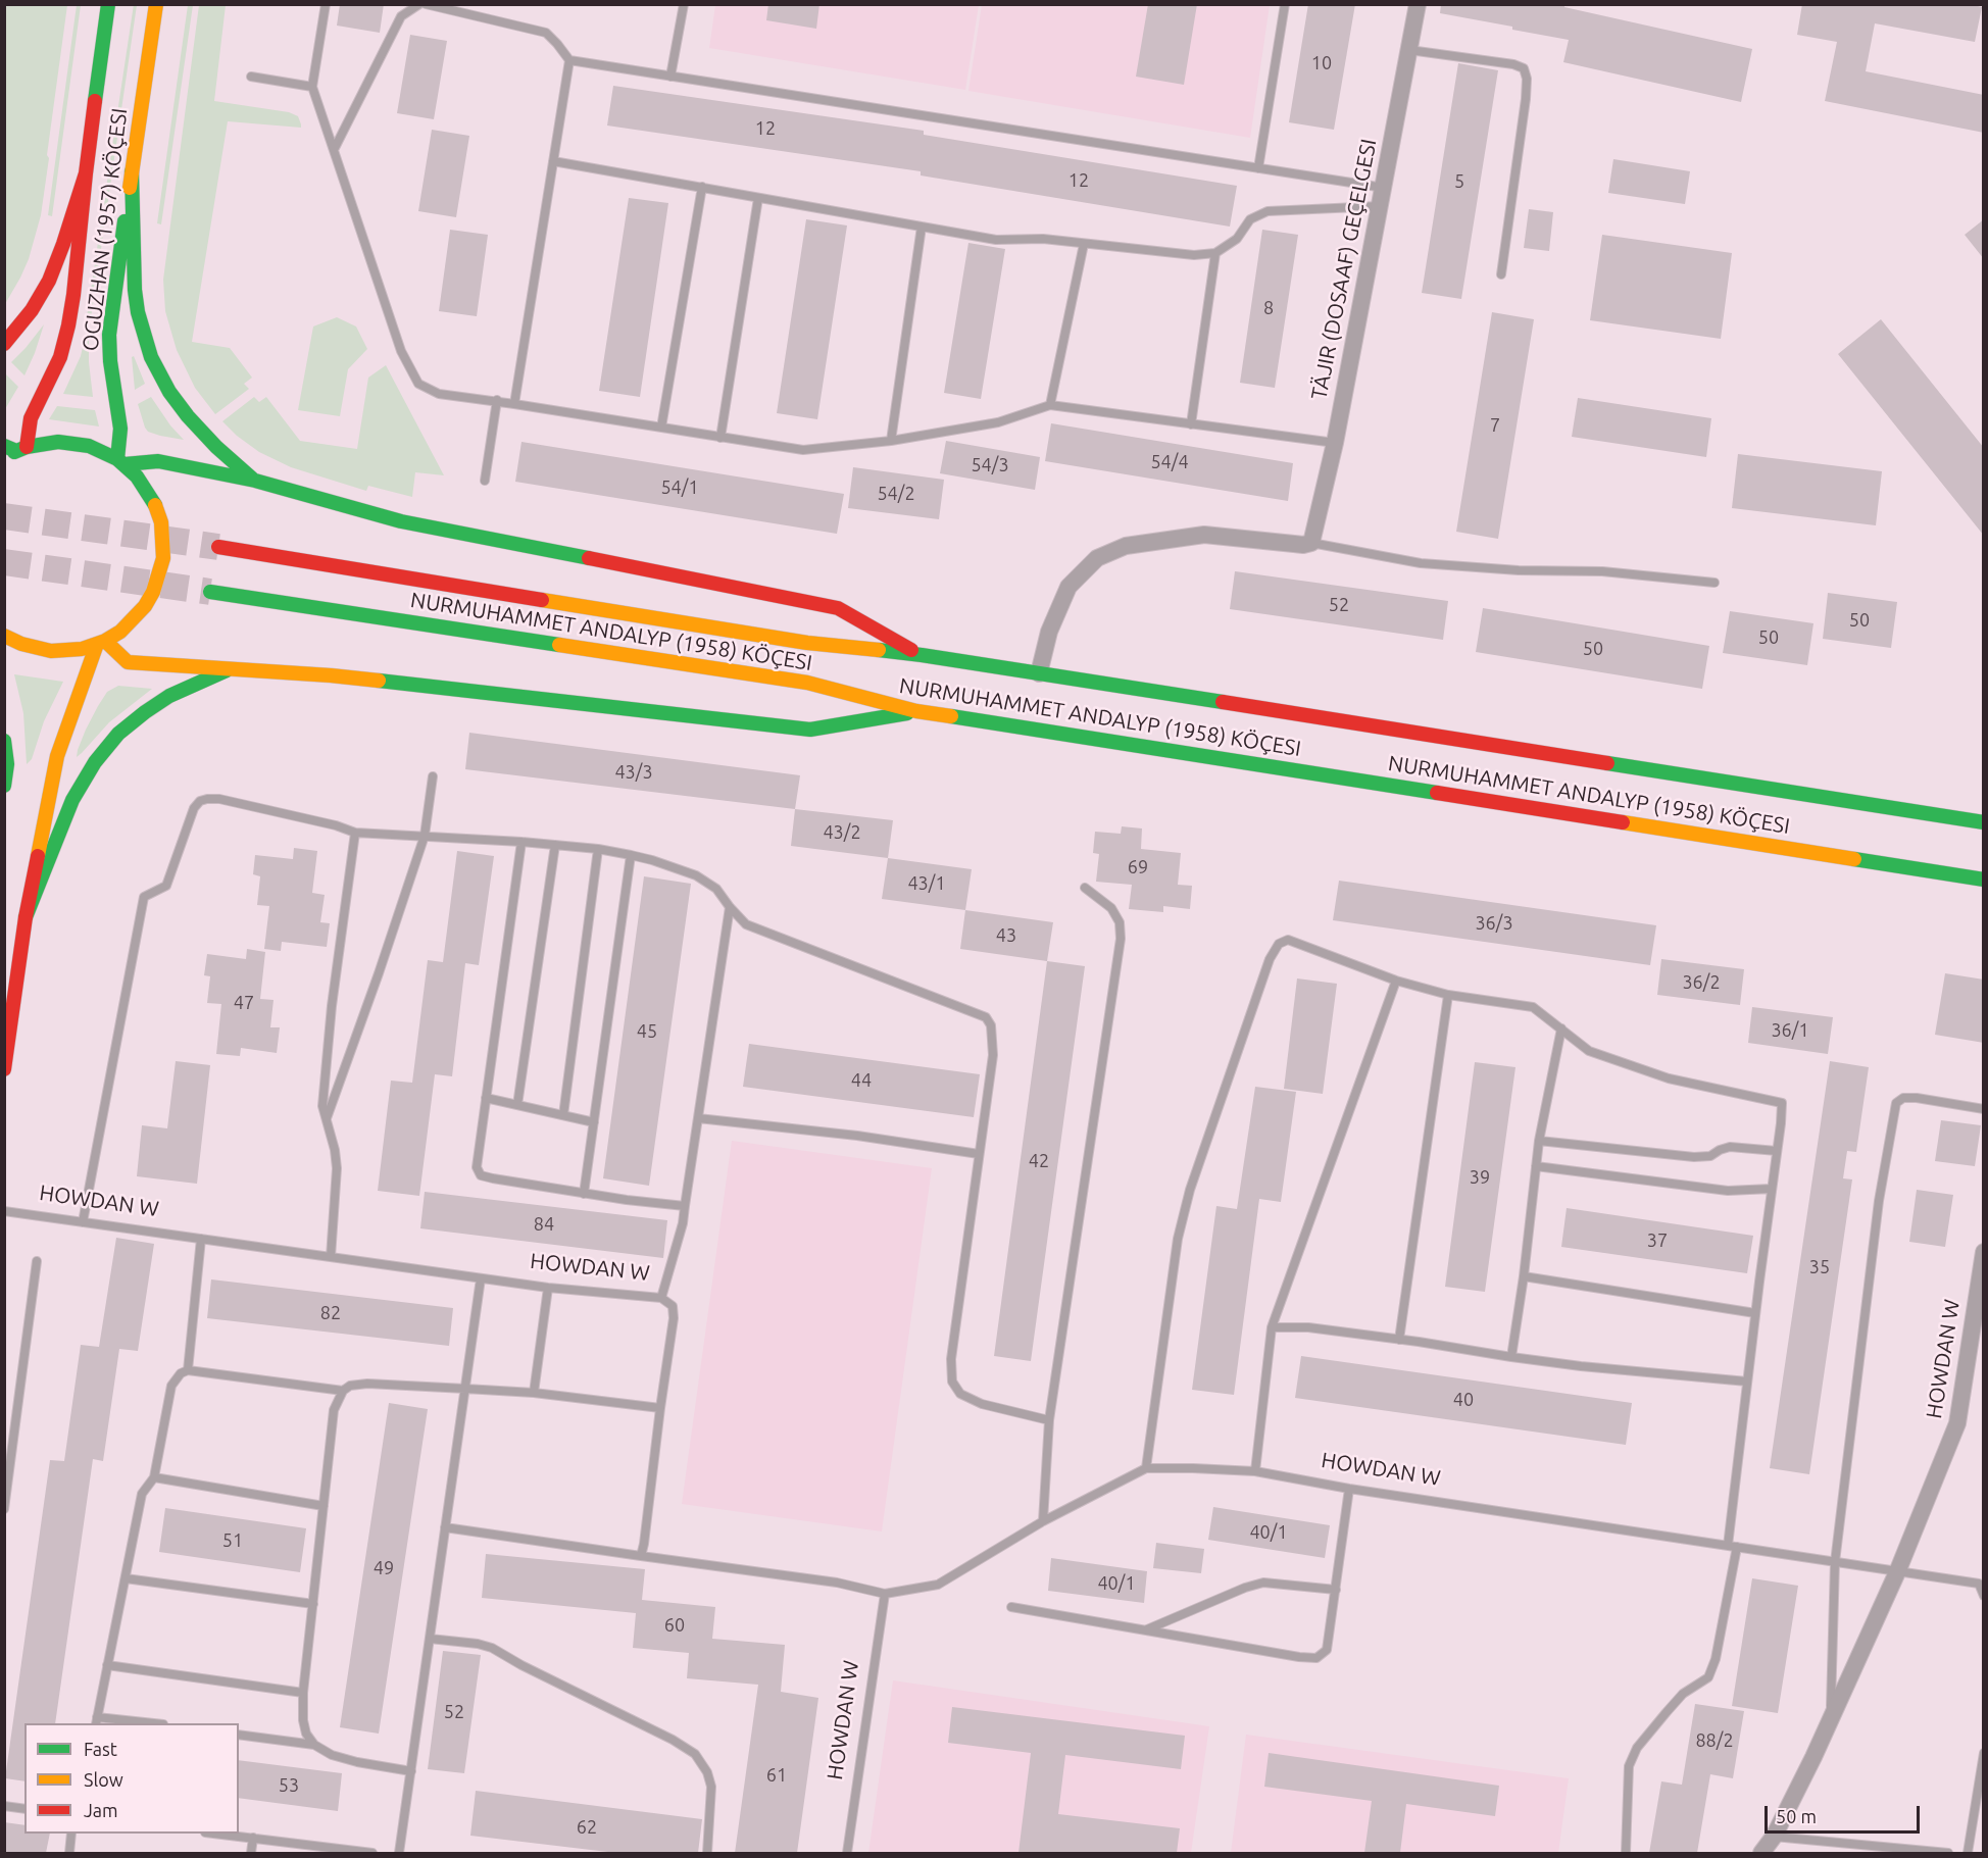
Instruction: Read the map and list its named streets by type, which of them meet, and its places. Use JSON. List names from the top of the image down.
{
  "streets": {
    "main road": ["OGUZHAN (1957) KÖÇESI", "NURMUHAMMET ANDALYP (1958) KÖÇESI"],
    "street": ["TÄJIR (DOSAAF) GEÇELGESI", "HOWDAN W"]
  },
  "house_numbers": [
    "10",
    "12",
    "12",
    "5",
    "8",
    "7",
    "54/4",
    "54/3",
    "54/1",
    "54/2",
    "52",
    "50",
    "50",
    "50",
    "43/3",
    "43/2",
    "69",
    "43/1",
    "36/3",
    "43",
    "36/2",
    "47",
    "36/1",
    "45",
    "44",
    "42",
    "39",
    "84",
    "37",
    "35",
    "82",
    "40",
    "40/1",
    "51",
    "49",
    "40/1",
    "60",
    "52",
    "88/2",
    "61",
    "53",
    "62"
  ],
  "legend": ["Fast", "Slow", "Jam"],
  "scale_bar": "50 m"
}
